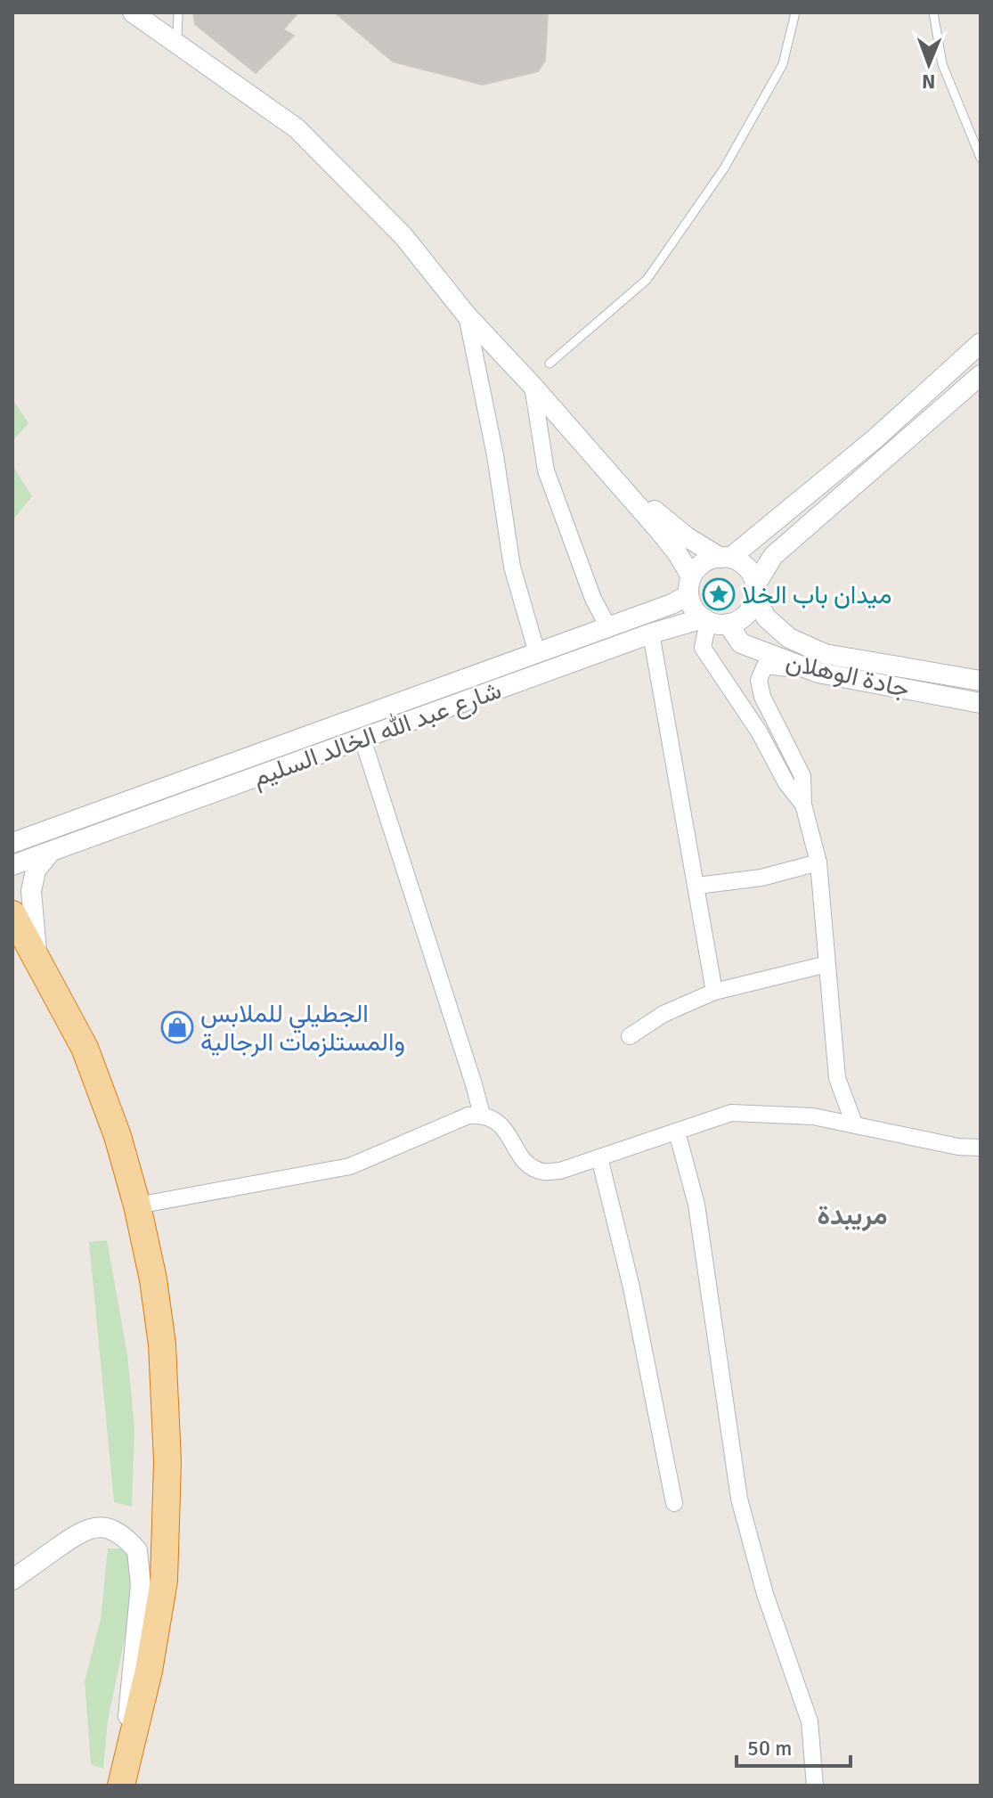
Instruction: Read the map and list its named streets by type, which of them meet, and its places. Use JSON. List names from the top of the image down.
{
  "streets": {
    "street": ["جادة الوهلان", "شارع عبد الله الخالد السليم"]
  },
  "crossings": [
    ["جادة الوهلان", "شارع عبد الله الخالد السليم"]
  ],
  "districts": ["مريبدة"],
  "places": {
    "place": ["ميدان باب الخلا"],
    "shop": ["الجطيلي للملابس والمستلزمات الرجالية"]
  },
  "scale_bar": "50 m",
  "north": "bottom"
}
